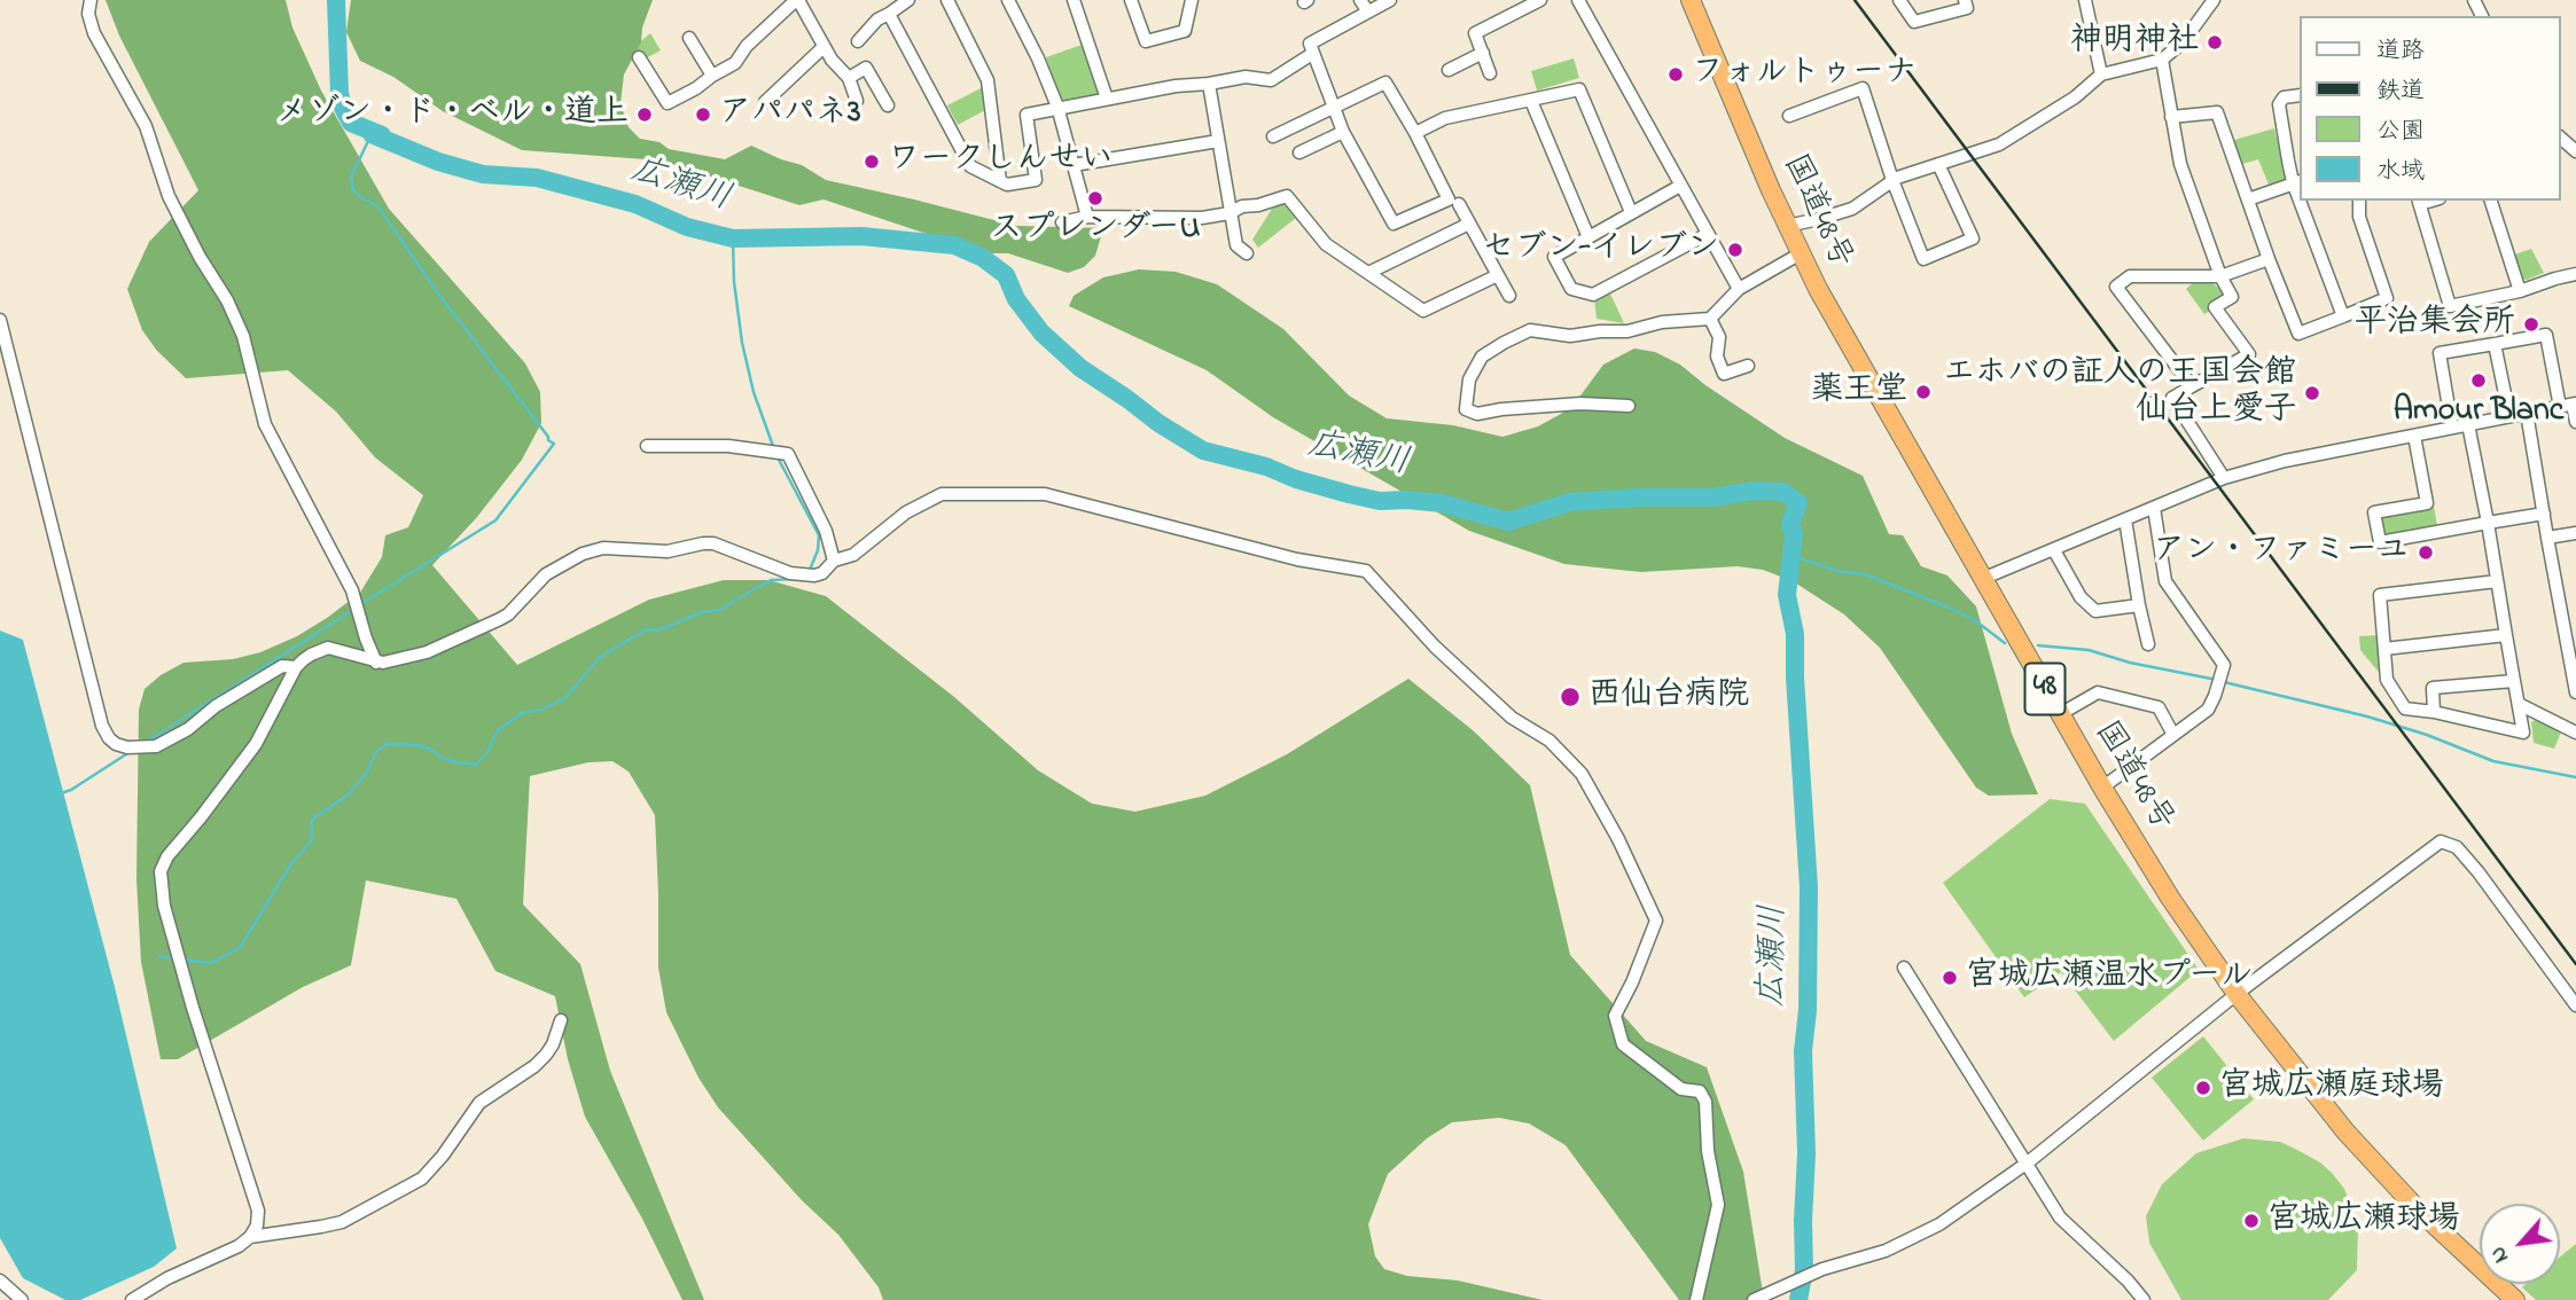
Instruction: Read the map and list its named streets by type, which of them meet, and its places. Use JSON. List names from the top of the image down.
{
  "streets": {
    "highway": ["国道48号", "48"]
  },
  "water": ["広瀬川"],
  "places": [
    "神明神社",
    "フォルトゥーナ",
    "メゾン・ド・ベル・道上",
    "アパパネ3",
    "ワークしんせい",
    "スプレンダーU",
    "セブン-イレブン",
    "平治集会所",
    "Amour Blanc",
    "薬王堂",
    "エホバの証人の王国会館 仙台上愛子",
    "アン・ファミーユ",
    "西仙台病院",
    "宮城広瀬温水プール",
    "宮城広瀬庭球場",
    "宮城広瀬球場"
  ],
  "legend": [
    "道路",
    "鉄道",
    "公園",
    "水域"
  ],
  "north": "bottom left"
}
